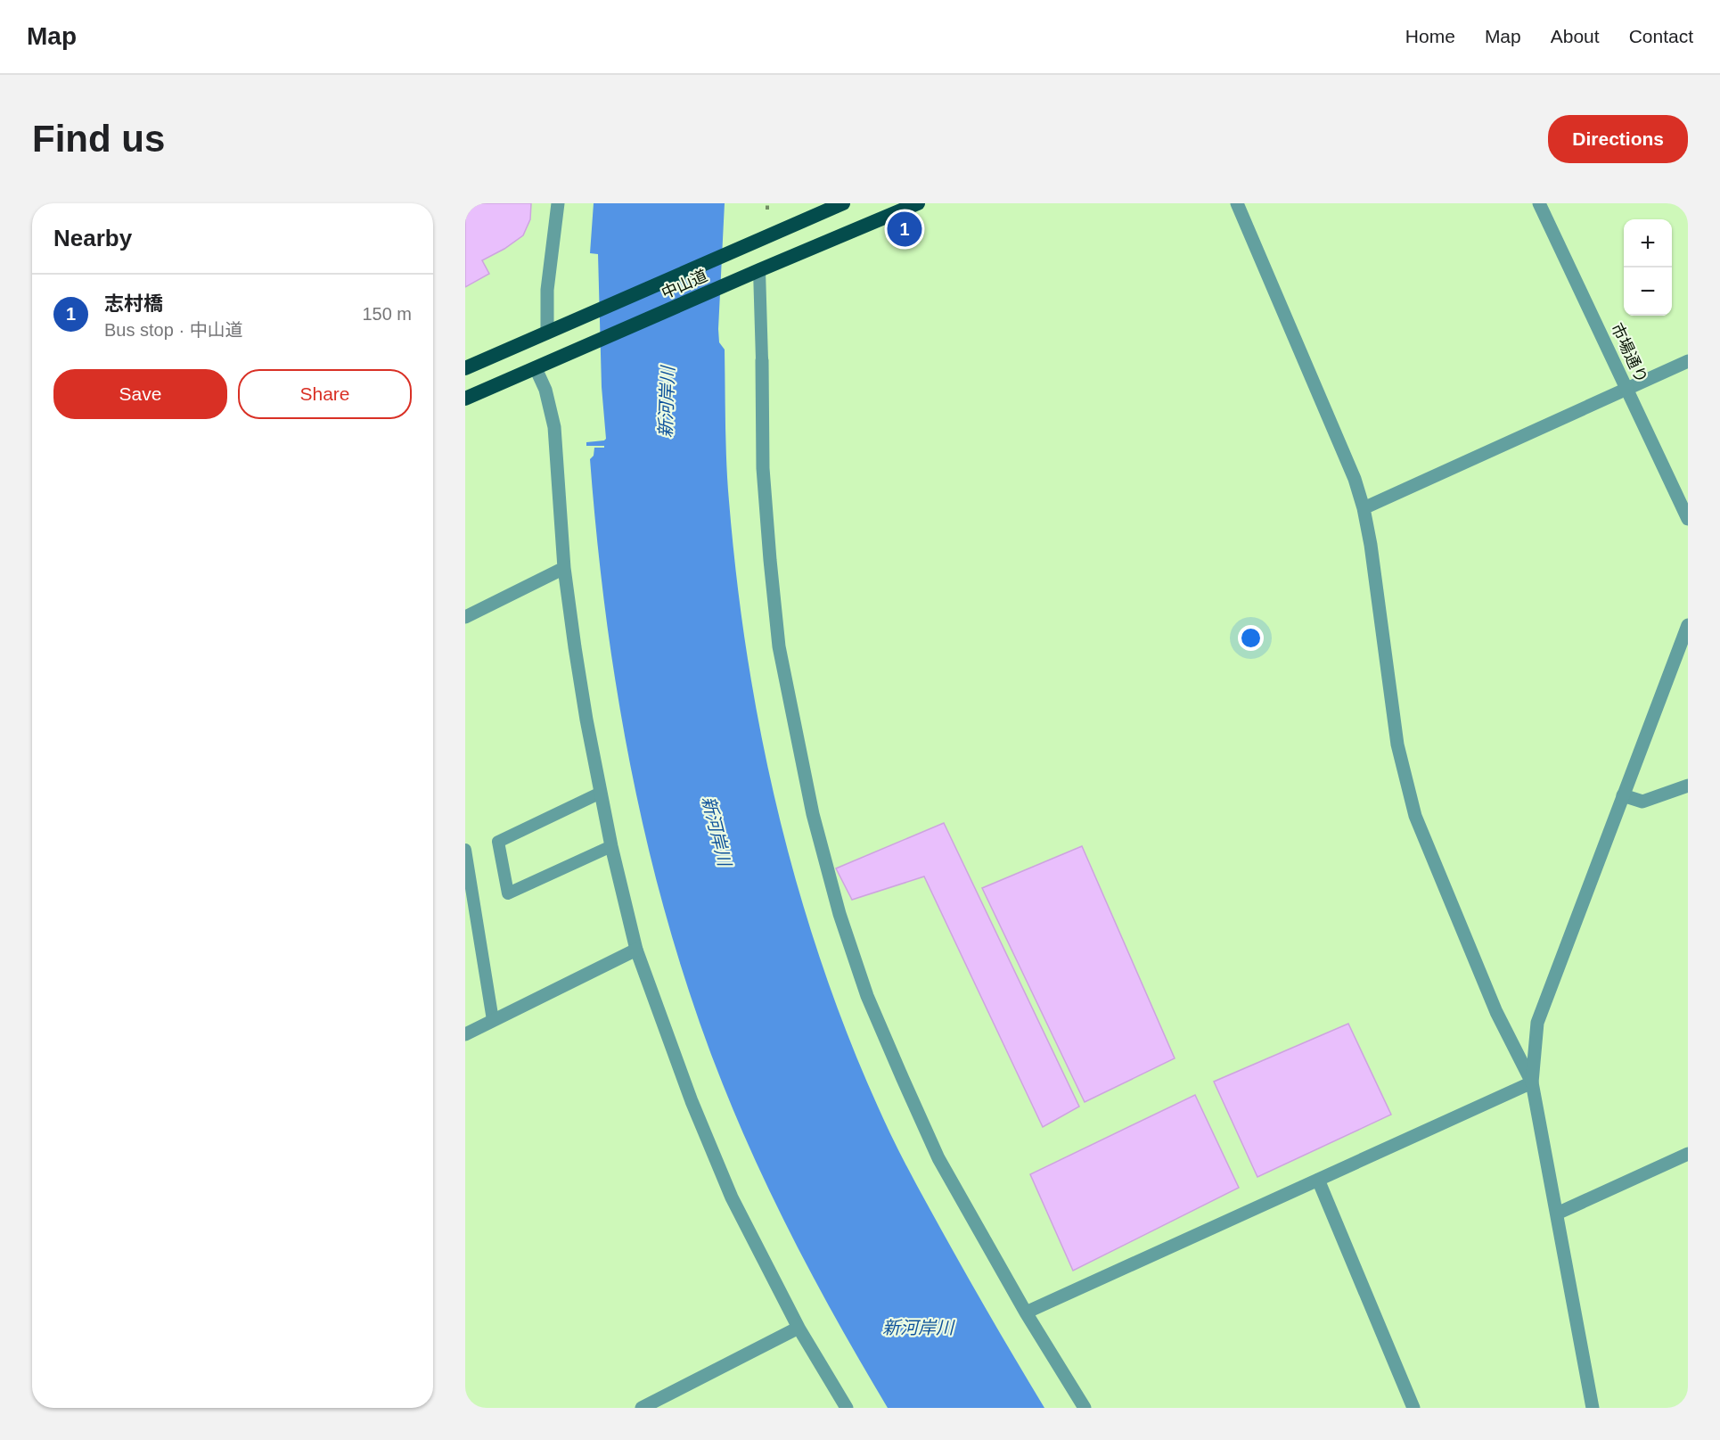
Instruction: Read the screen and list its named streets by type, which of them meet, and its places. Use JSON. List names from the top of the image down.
{
  "streets": {
    "highway": ["中山道"],
    "street": ["市場通り"]
  },
  "water": ["新河岸川"],
  "page": {
    "header": "Map",
    "nav": [
      "Home",
      "Map",
      "About",
      "Contact"
    ],
    "buttons": [
      "Directions",
      ["Save", "Share"]
    ],
    "title": "Find us",
    "heading": "Nearby",
    "pins": "1",
    "map_buttons": ["+", "−"],
    "list": [
      {
        "mark": "1",
        "name": "志村橋",
        "note": "Bus stop · 中山道",
        "value": "150 m"
      }
    ]
  }
}
